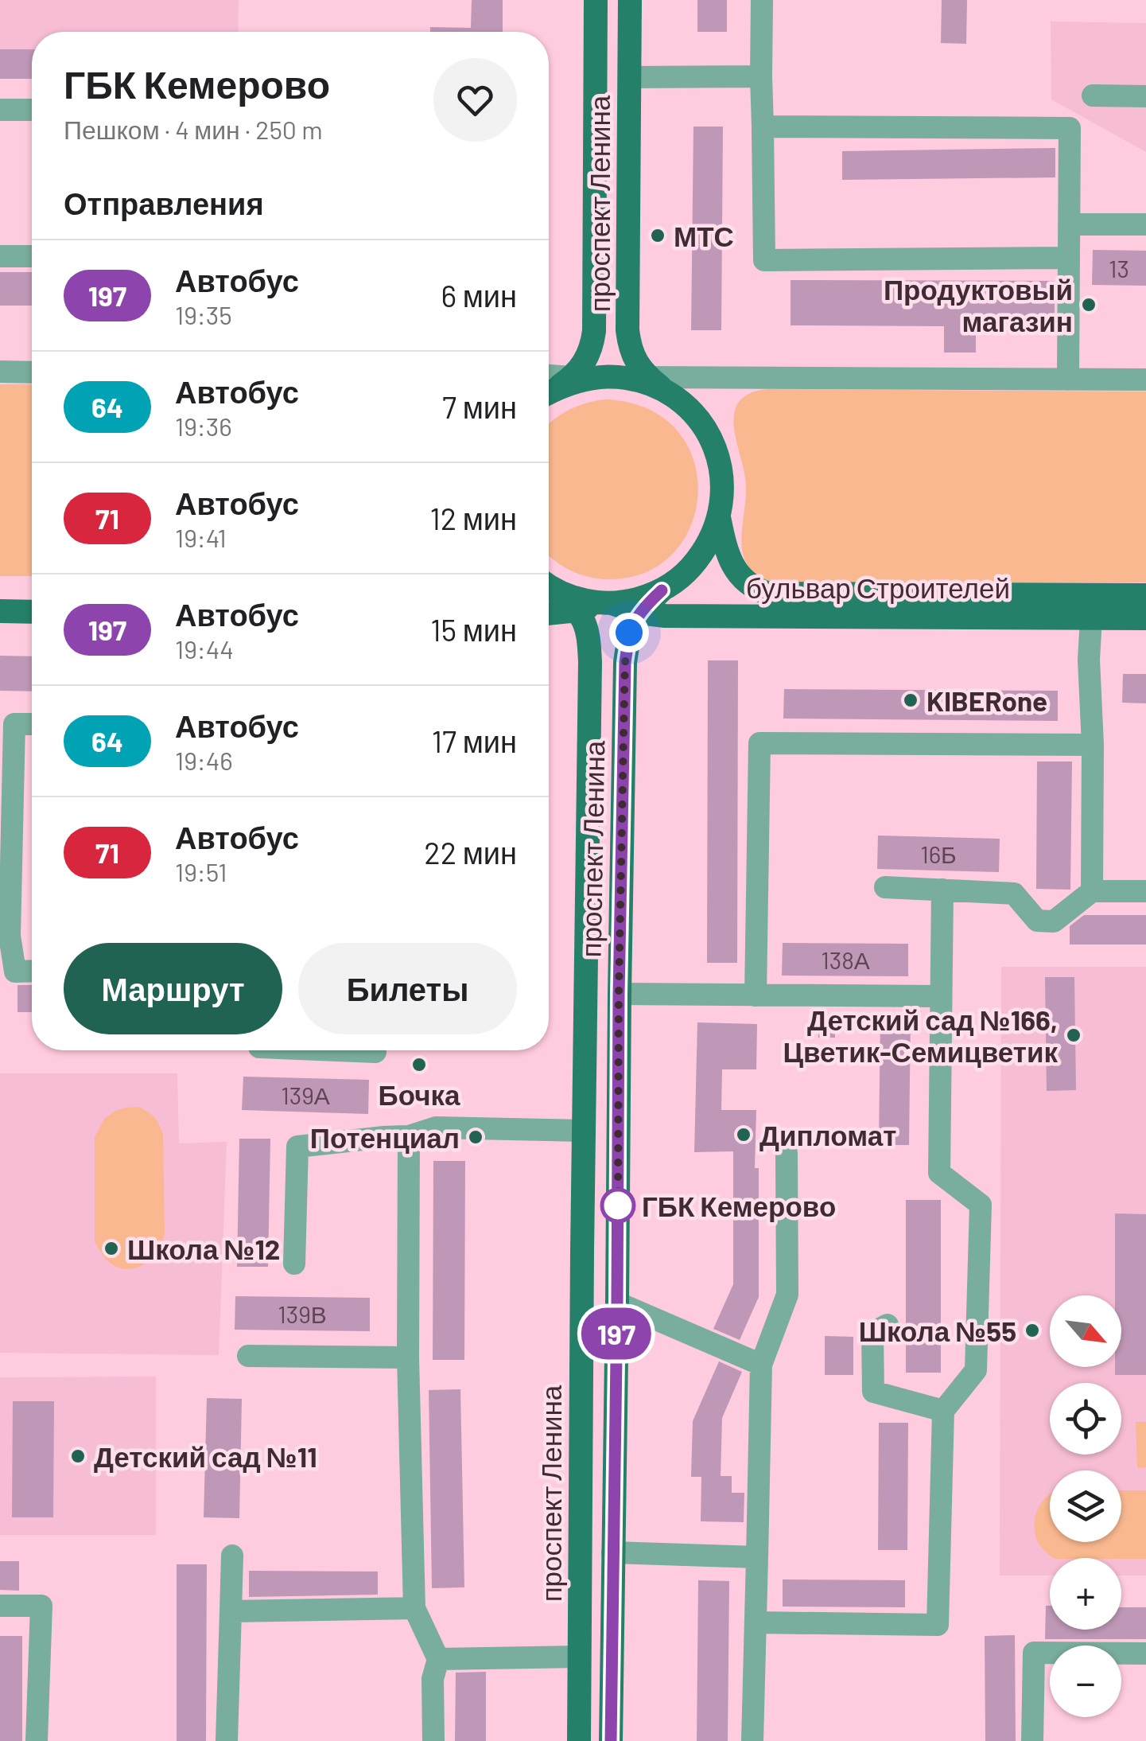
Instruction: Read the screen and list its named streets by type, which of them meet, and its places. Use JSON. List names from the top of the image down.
{
  "streets": {
    "main road": ["проспект Ленина", "бульвар Строителей"]
  },
  "crossings": [
    ["проспект Ленина", "бульвар Строителей"]
  ],
  "places": [
    "МТС",
    "Продуктовый магазин",
    "KIBERone",
    "Детский сад №166, Цветик-Семицветик",
    "Бочка",
    "Дипломат",
    "Потенциал",
    "ГБК Кемерово",
    "Школа №12",
    "Школа №55",
    "Детский сад №11"
  ],
  "lines": ["bus line 197"],
  "house_numbers": [
    "13",
    "16Б",
    "138А",
    "139А",
    "139В"
  ],
  "north": "bottom right",
  "page": {
    "on_map": "197",
    "heading": [
      ["ГБК Кемерово", "Пешком · 4 мин · 250 m"],
      "Отправления"
    ],
    "list": [
      {
        "mark": "197",
        "name": "Автобус",
        "note": "19:35",
        "value": "6 мин"
      },
      {
        "mark": "64",
        "name": "Автобус",
        "note": "19:36",
        "value": "7 мин"
      },
      {
        "mark": "71",
        "name": "Автобус",
        "note": "19:41",
        "value": "12 мин"
      },
      {
        "mark": "197",
        "name": "Автобус",
        "note": "19:44",
        "value": "15 мин"
      },
      {
        "mark": "64",
        "name": "Автобус",
        "note": "19:46",
        "value": "17 мин"
      },
      {
        "mark": "71",
        "name": "Автобус",
        "note": "19:51",
        "value": "22 мин"
      }
    ],
    "buttons": ["Маршрут", "Билеты"],
    "map_buttons": ["+", "−"]
  }
}
